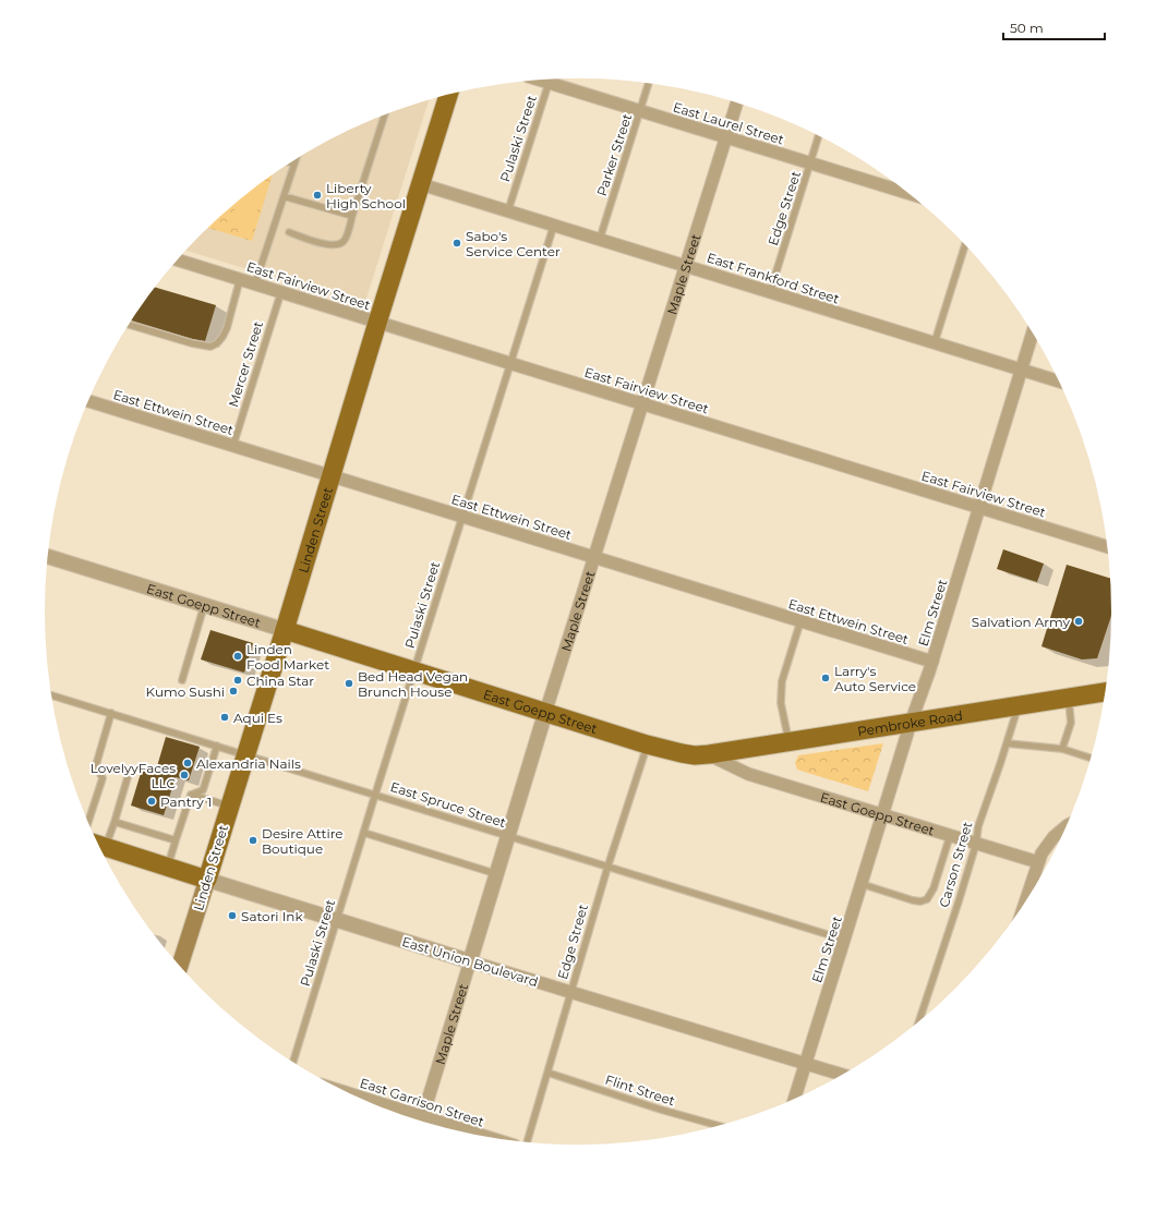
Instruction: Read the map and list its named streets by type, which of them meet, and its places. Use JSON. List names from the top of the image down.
{
  "streets": {
    "main road": [
      "Linden Street",
      "East Goepp Street",
      "Pembroke Road",
      "East Union Boulevard"
    ],
    "street": [
      "East Laurel Street",
      "Maple Street",
      "East Frankford Street",
      "East Fairview Street",
      "East Ettwein Street",
      "Elm Street"
    ],
    "lane": [
      "Pulaski Street",
      "Parker Street",
      "Edge Street",
      "Mercer Street",
      "East Spruce Street",
      "Carson Street",
      "Flint Street"
    ]
  },
  "crossings": [
    ["East Laurel Street", "Parker Street"],
    ["East Laurel Street", "Edge Street"],
    ["East Laurel Street", "Maple Street"],
    ["Pulaski Street", "East Frankford Street"],
    ["Pulaski Street", "East Fairview Street"],
    ["Pulaski Street", "East Ettwein Street"],
    ["Pulaski Street", "East Goepp Street"],
    ["Pulaski Street", "East Spruce Street"],
    ["Pulaski Street", "East Union Boulevard"],
    ["Parker Street", "East Frankford Street"],
    ["Edge Street", "East Frankford Street"],
    ["Edge Street", "East Goepp Street"],
    ["Edge Street", "East Spruce Street"],
    ["Edge Street", "East Union Boulevard"],
    ["Edge Street", "Flint Street"],
    ["Maple Street", "East Frankford Street"],
    ["Maple Street", "East Fairview Street"],
    ["Maple Street", "East Ettwein Street"],
    ["Maple Street", "East Goepp Street"],
    ["Maple Street", "East Spruce Street"],
    ["Maple Street", "East Union Boulevard"],
    ["East Frankford Street", "Linden Street"],
    ["East Frankford Street", "Elm Street"],
    ["East Fairview Street", "Mercer Street"],
    ["East Fairview Street", "Linden Street"],
    ["East Fairview Street", "Elm Street"],
    ["Mercer Street", "East Ettwein Street"],
    ["East Ettwein Street", "Linden Street"],
    ["East Ettwein Street", "Elm Street"],
    ["Linden Street", "East Goepp Street"],
    ["Linden Street", "East Spruce Street"],
    ["Linden Street", "East Union Boulevard"],
    ["East Goepp Street", "Elm Street"],
    ["East Goepp Street", "Pembroke Road"],
    ["East Goepp Street", "Carson Street"],
    ["Elm Street", "Pembroke Road"],
    ["Elm Street", "East Spruce Street"],
    ["Elm Street", "East Union Boulevard"],
    ["Pembroke Road", "Carson Street"]
  ],
  "places": [
    "Liberty High School",
    "Sabo's Service Center",
    "Salvation Army",
    "Linden Food Market",
    "Larry's Auto Service",
    "China Star",
    "Bed Head Vegan Brunch House",
    "Kumo Sushi",
    "Aqui Es",
    "Alexandria Nails",
    "LovelyyFaces LLC",
    "Pantry 1",
    "Desire Attire Boutique",
    "Satori Ink"
  ],
  "scale_bar": "50 m"
}
